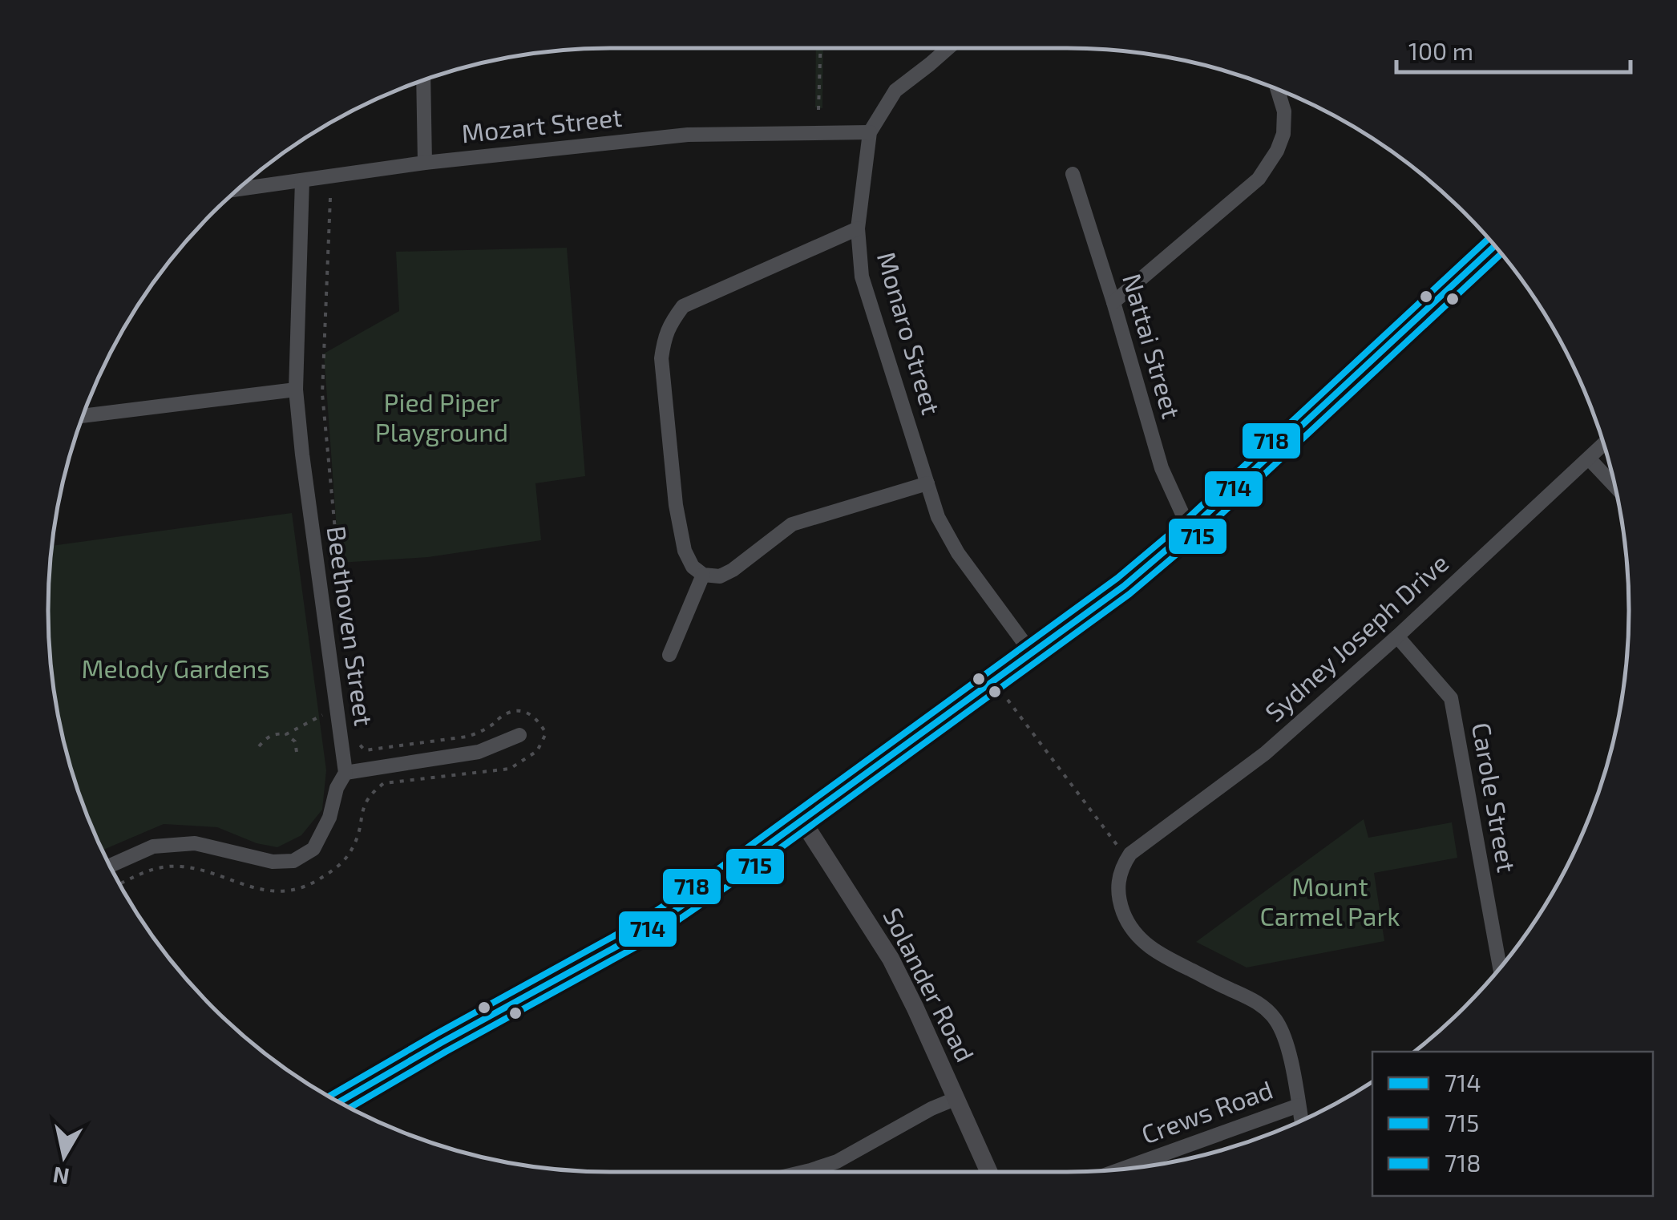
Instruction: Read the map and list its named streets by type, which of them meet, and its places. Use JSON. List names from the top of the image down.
{
  "streets": {
    "street": [
      "Mozart Street",
      "Monaro Street",
      "Nattai Street",
      "Beethoven Street",
      "Sydney Joseph Drive",
      "Carole Street",
      "Solander Road",
      "Crews Road"
    ]
  },
  "crossings": [
    ["Mozart Street", "Monaro Street"],
    ["Mozart Street", "Beethoven Street"],
    ["Sydney Joseph Drive", "Carole Street"]
  ],
  "parks": ["Pied Piper Playground", "Melody Gardens", "Mount Carmel Park"],
  "lines": ["transit line 718", "transit line 714", "transit line 715"],
  "legend": ["714", "715", "718"],
  "scale_bar": "100 m",
  "north": "bottom"
}
